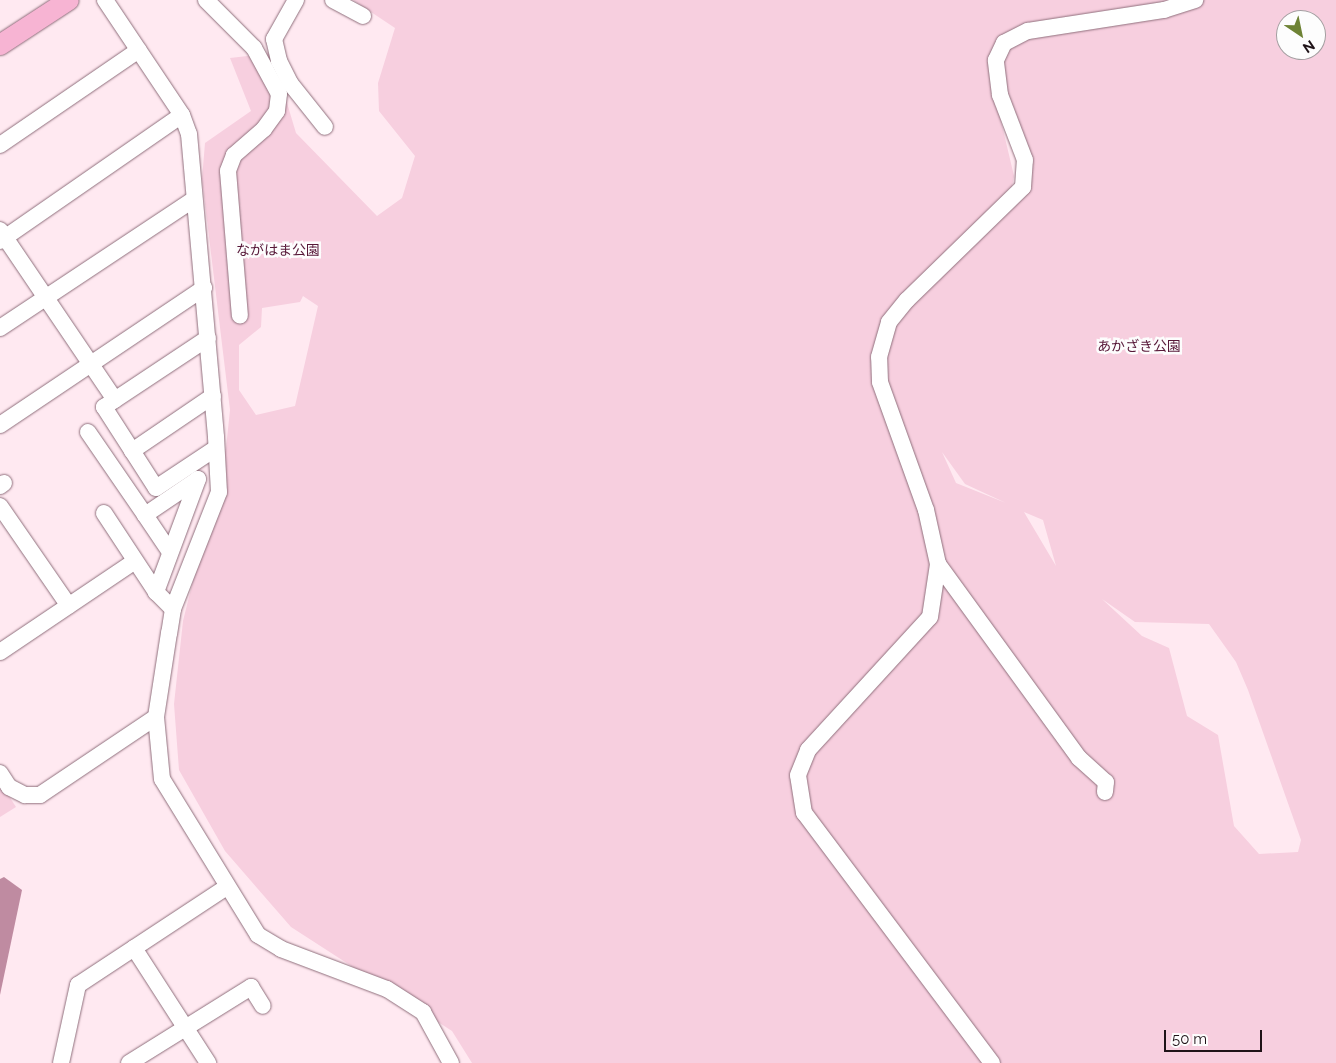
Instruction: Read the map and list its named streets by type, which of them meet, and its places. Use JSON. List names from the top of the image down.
{
  "parks": ["ながはま公園", "あかざき公園"],
  "scale_bar": "50 m",
  "north": "bottom right"
}
